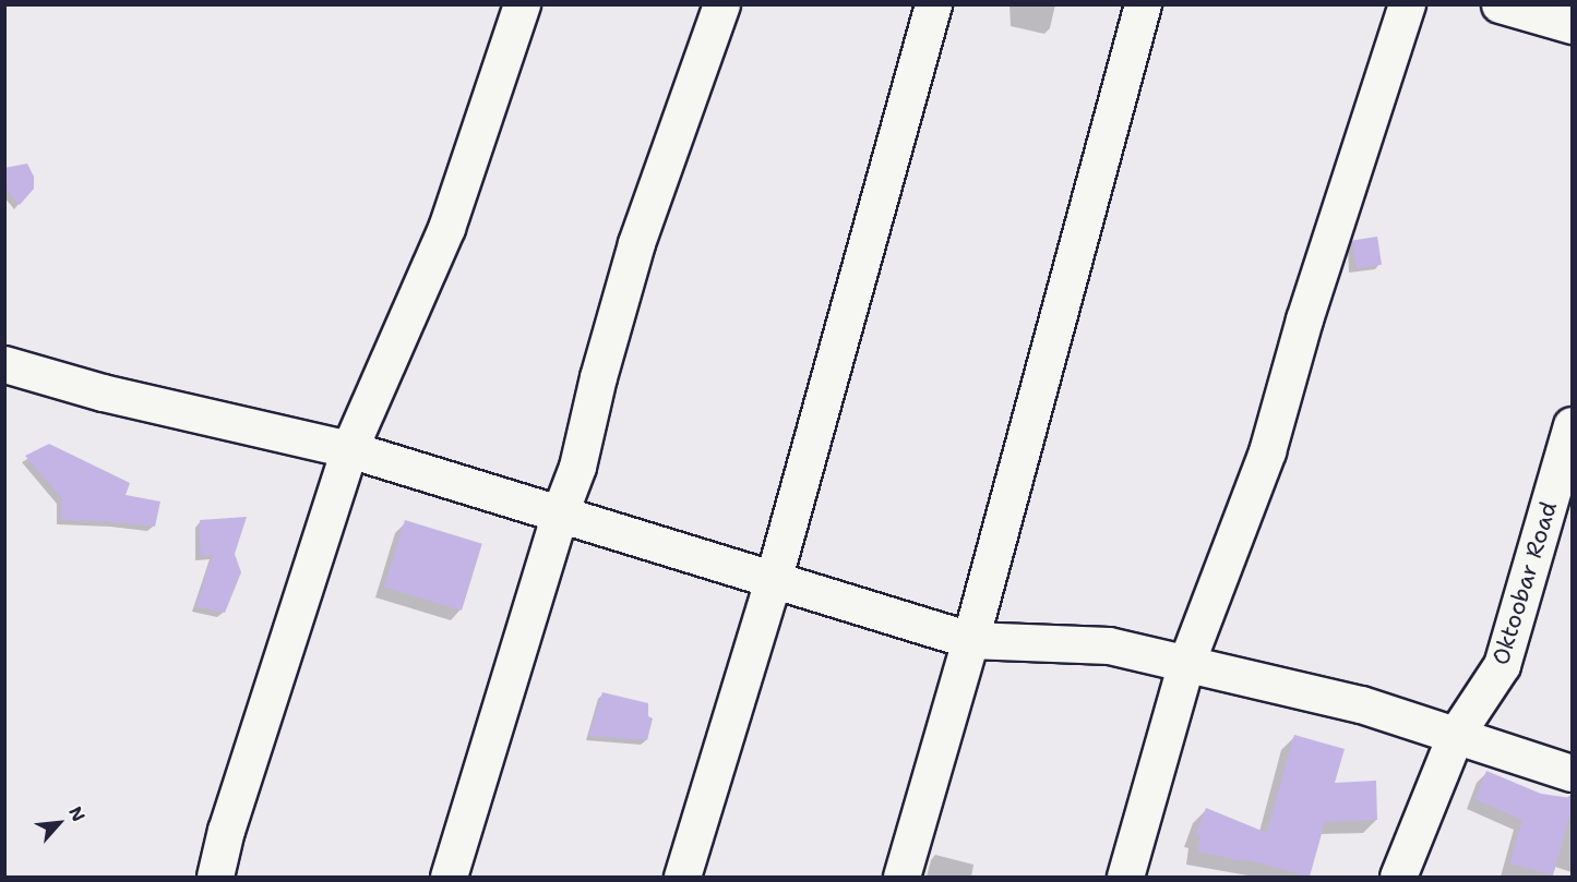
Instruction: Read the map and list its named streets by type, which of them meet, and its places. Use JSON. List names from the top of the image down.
{
  "streets": {
    "street": ["Oktoobar Road"]
  },
  "north": "top right"
}
